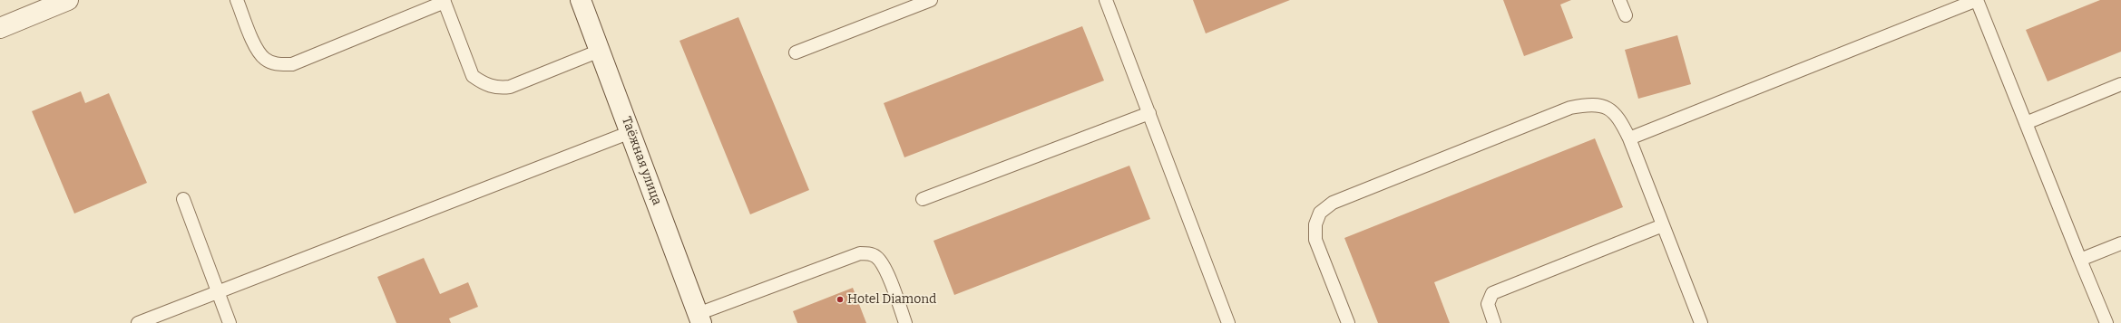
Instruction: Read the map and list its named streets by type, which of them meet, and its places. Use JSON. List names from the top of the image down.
{
  "streets": {
    "street": ["Таёжная улица"]
  },
  "places": ["Hotel Diamond"]
}
